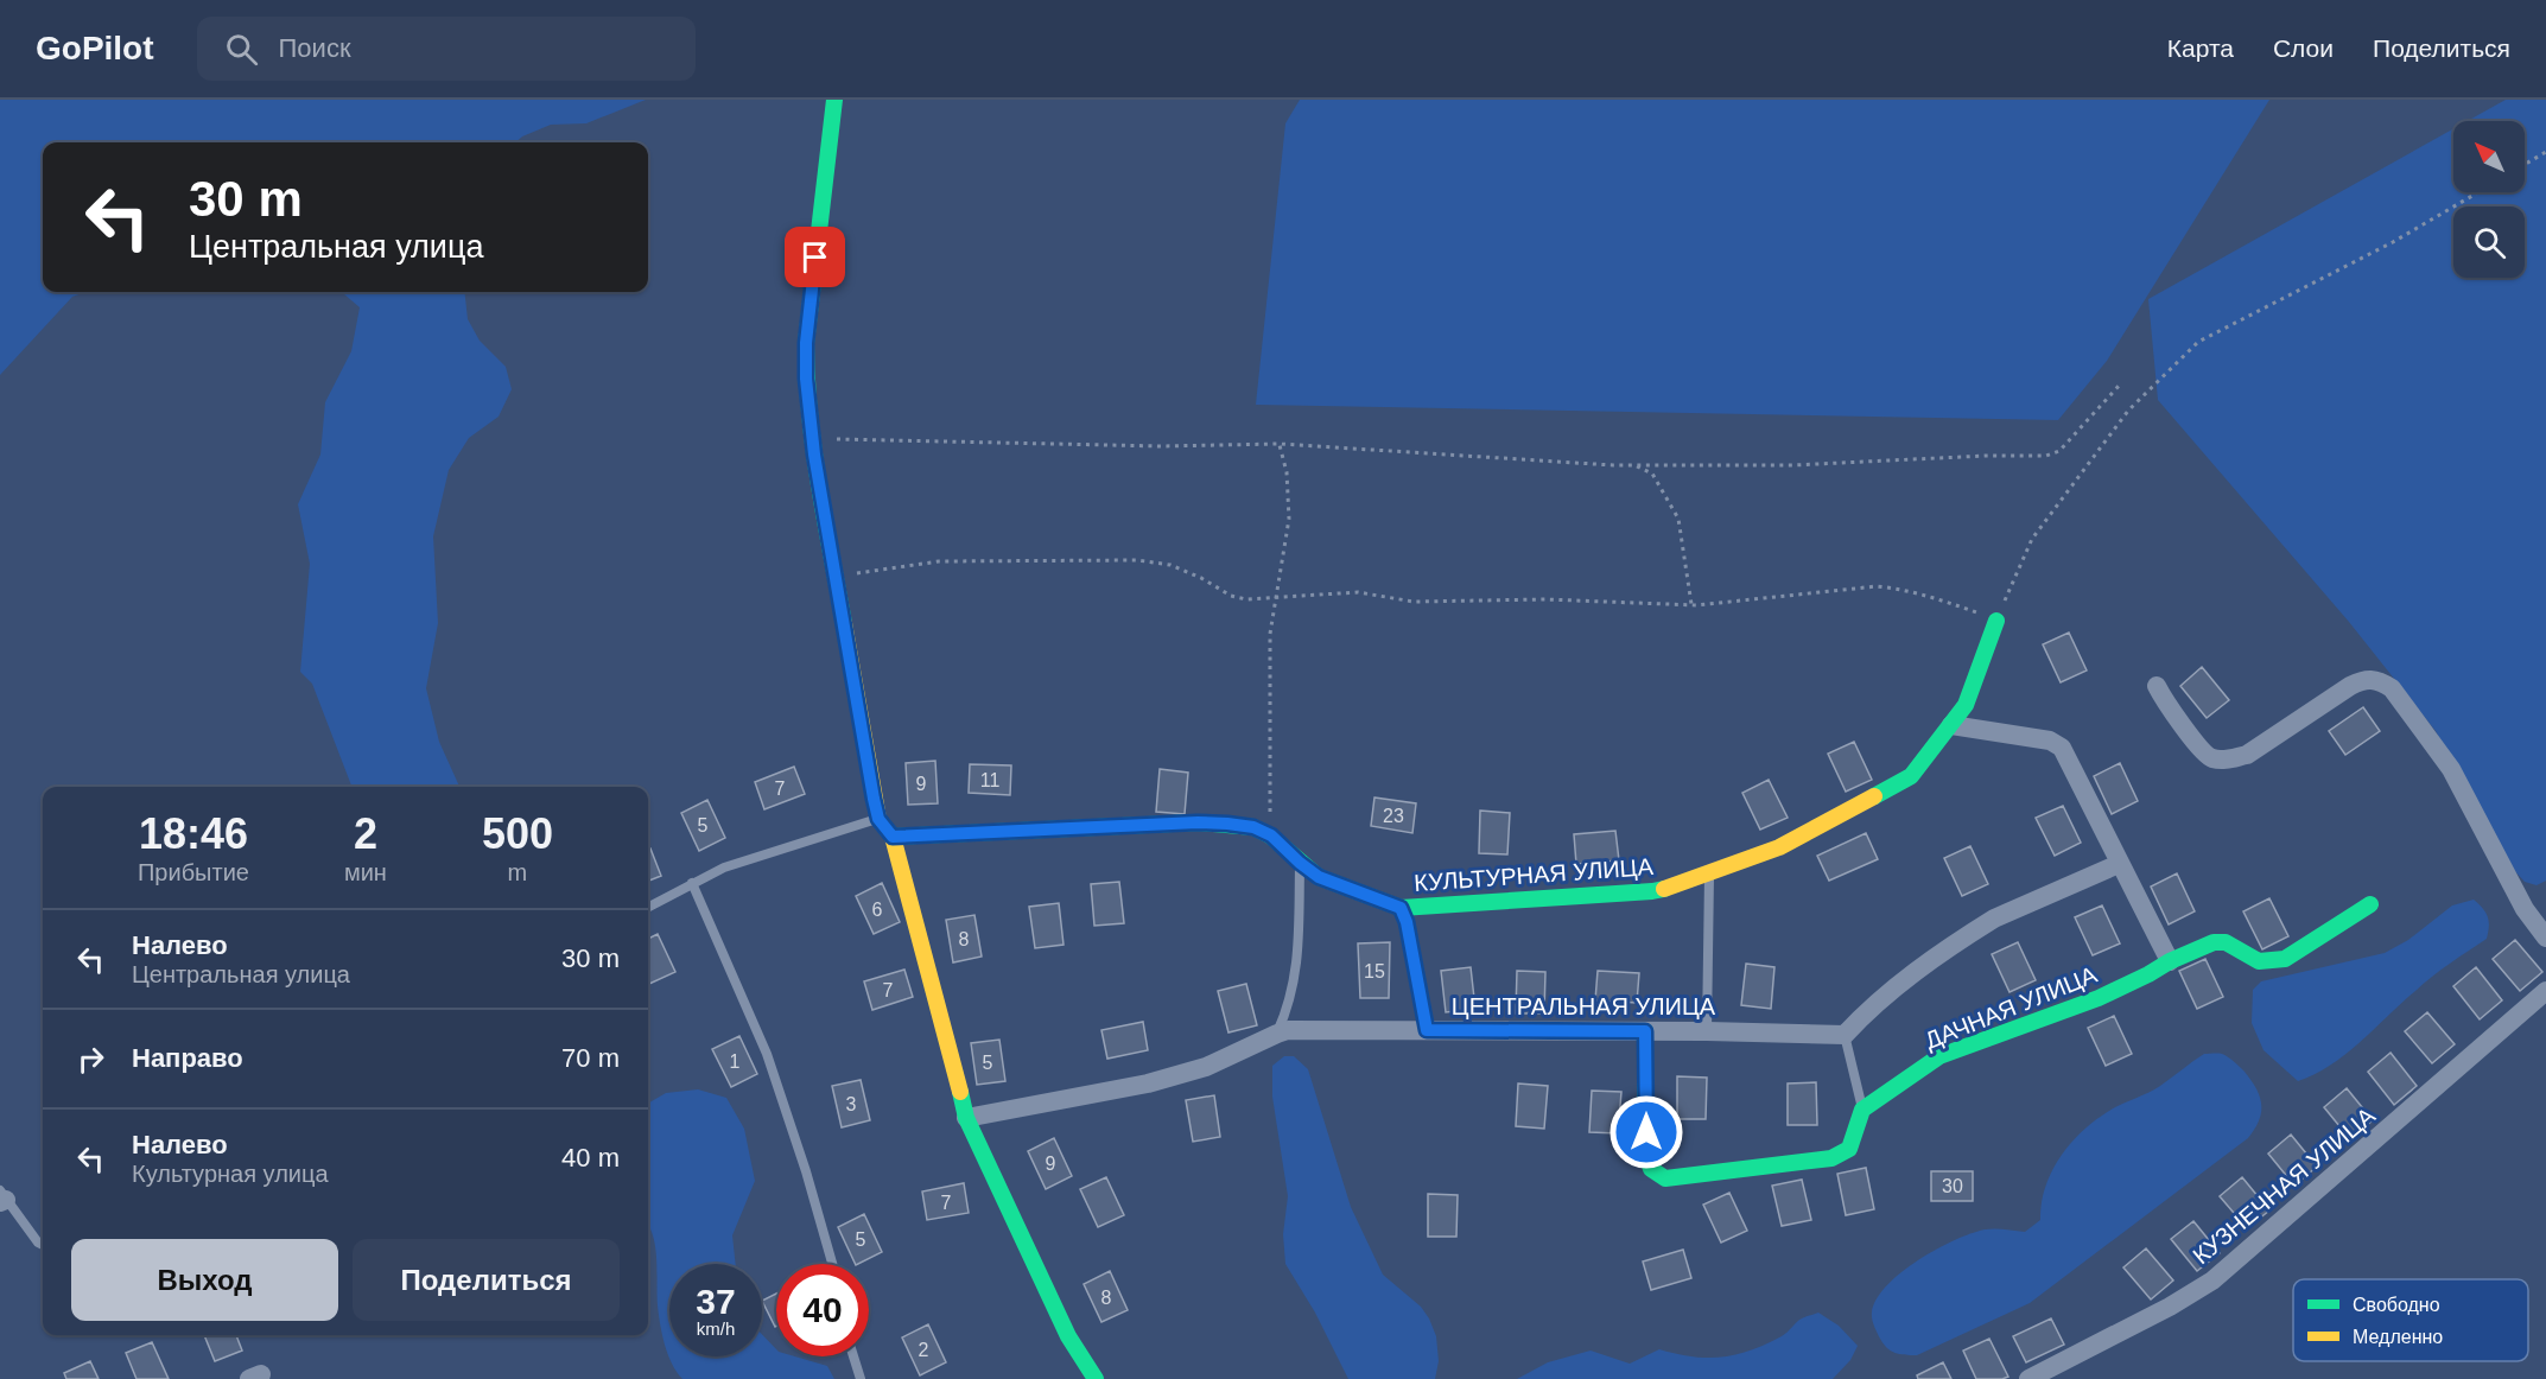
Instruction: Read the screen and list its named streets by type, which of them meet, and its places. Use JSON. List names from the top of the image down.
{
  "streets": {
    "street": [
      "КУЛЬТУРНАЯ УЛИЦА",
      "ЦЕНТРАЛЬНАЯ УЛИЦА",
      "ДАЧНАЯ УЛИЦА",
      "КУЗНЕЧНАЯ УЛИЦА"
    ]
  },
  "house_numbers": [
    "11",
    "9",
    "7",
    "23",
    "5",
    "6",
    "8",
    "15",
    "7",
    "1",
    "5",
    "3",
    "9",
    "30",
    "7",
    "5",
    "8",
    "2"
  ],
  "legend": ["Свободно", "Медленно"],
  "north": "top left",
  "page": {
    "header": "GoPilot",
    "search": "Поиск",
    "nav": ["Карта", "Слои", "Поделиться"],
    "turn": ["30 m", "Центральная улица"],
    "eta": [
      "18:46",
      "Прибытие",
      "2",
      "мин",
      "500",
      "m"
    ],
    "list": [
      {
        "name": "Налево",
        "note": "Центральная улица",
        "value": "30 m"
      },
      {
        "name": "Направо",
        "value": "70 m"
      },
      {
        "name": "Налево",
        "note": "Культурная улица",
        "value": "40 m"
      }
    ],
    "buttons": ["Выход", "Поделиться"],
    "speed": "37 km/h",
    "limit": "40"
  }
}
